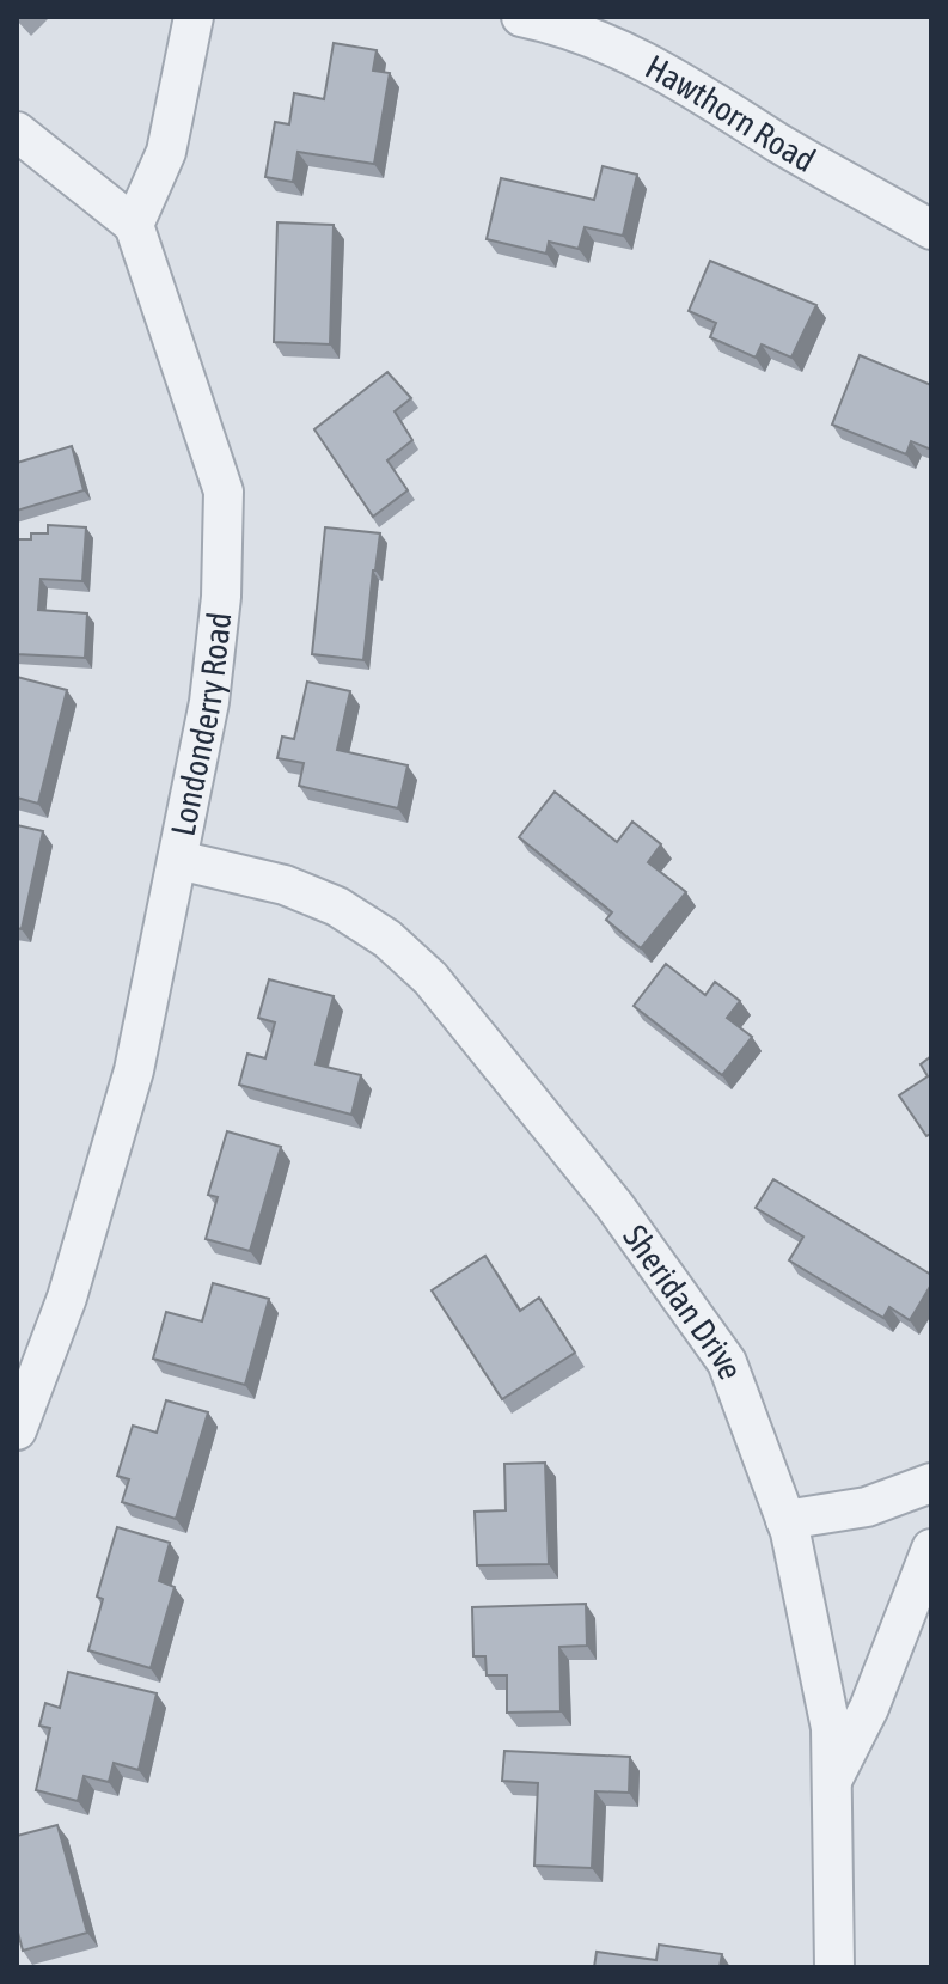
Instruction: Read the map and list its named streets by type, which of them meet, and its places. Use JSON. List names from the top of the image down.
{
  "streets": {
    "street": ["Hawthorn Road", "Londonderry Road", "Sheridan Drive"]
  },
  "crossings": [
    ["Londonderry Road", "Sheridan Drive"]
  ]
}
